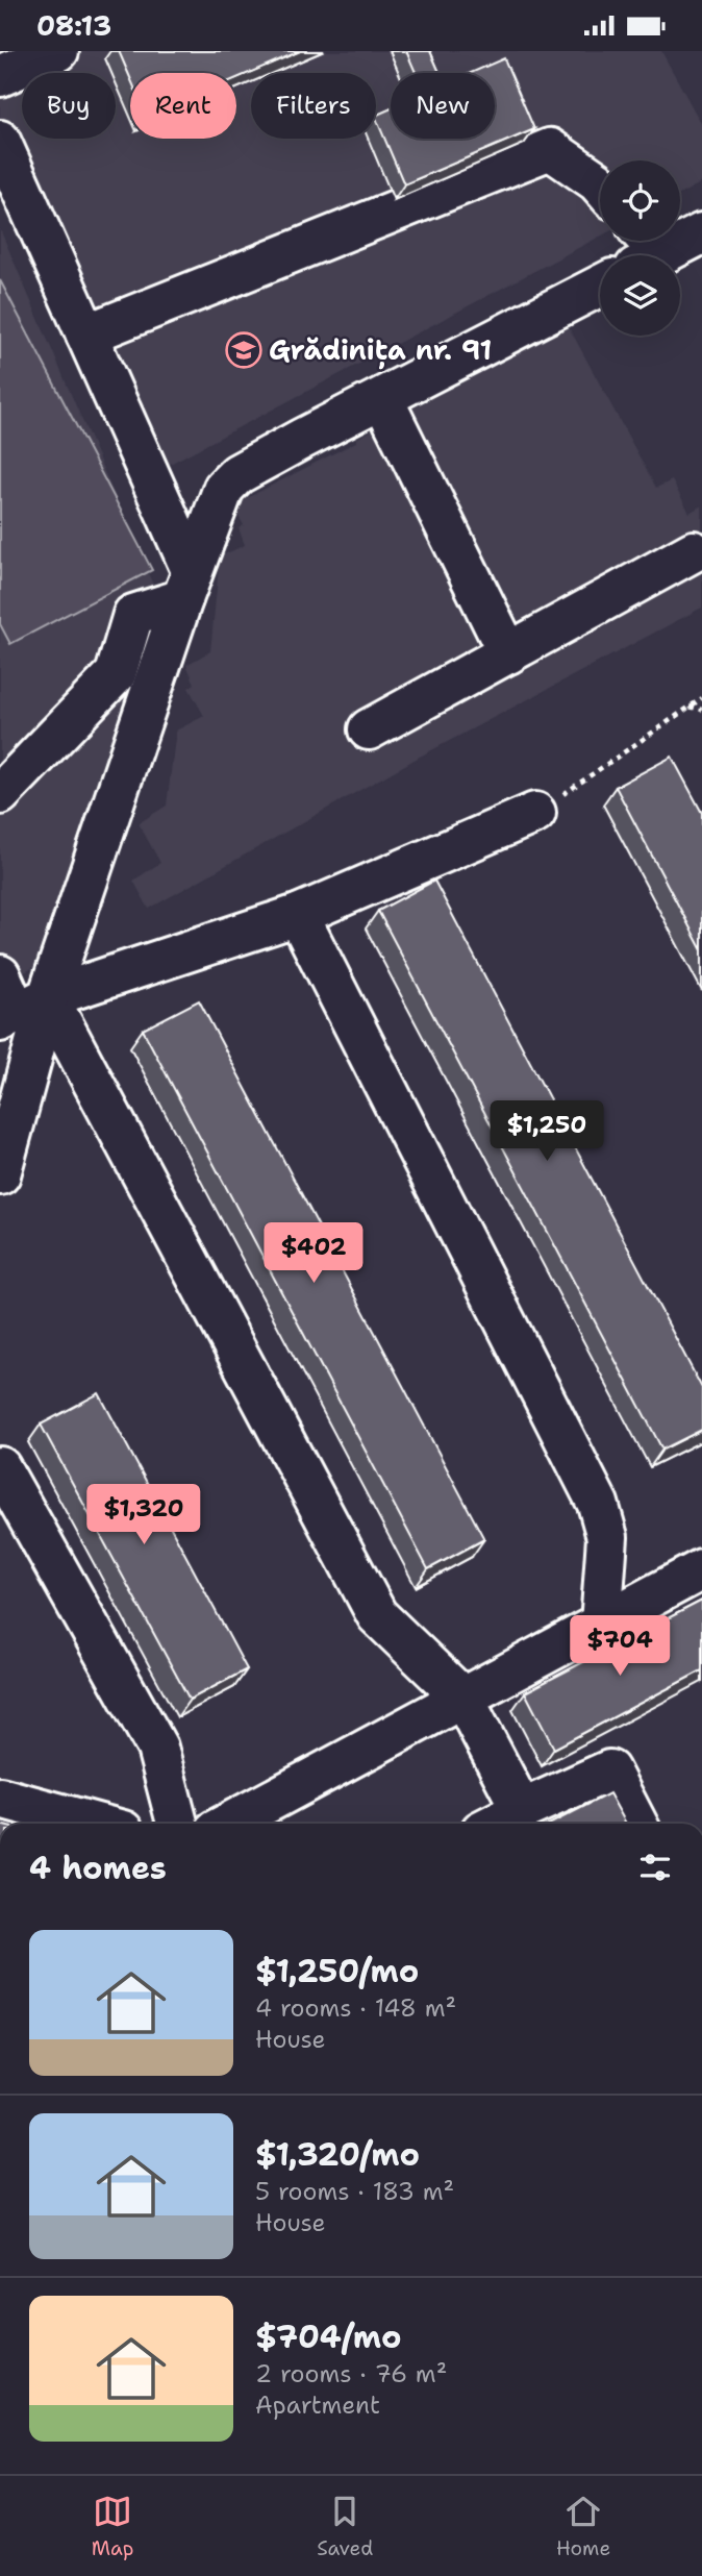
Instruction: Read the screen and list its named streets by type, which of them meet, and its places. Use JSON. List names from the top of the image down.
{
  "places": {
    "school or university": ["Grădinița nr. 91"]
  },
  "page": {
    "status": "08:13",
    "chip": [
      "Buy",
      "Rent",
      "Filters",
      "New"
    ],
    "price": [
      "$1,250",
      "$402",
      "$1,320",
      "$704"
    ],
    "heading": "4 homes",
    "list": [
      {
        "name": "$1,250/mo",
        "note": "4 rooms · 148 m² · House"
      },
      {
        "name": "$1,320/mo",
        "note": "5 rooms · 183 m² · House"
      },
      {
        "name": "$704/mo",
        "note": "2 rooms · 76 m² · Apartment"
      }
    ],
    "tabs": ["Map", "Saved", "Home"]
  }
}
